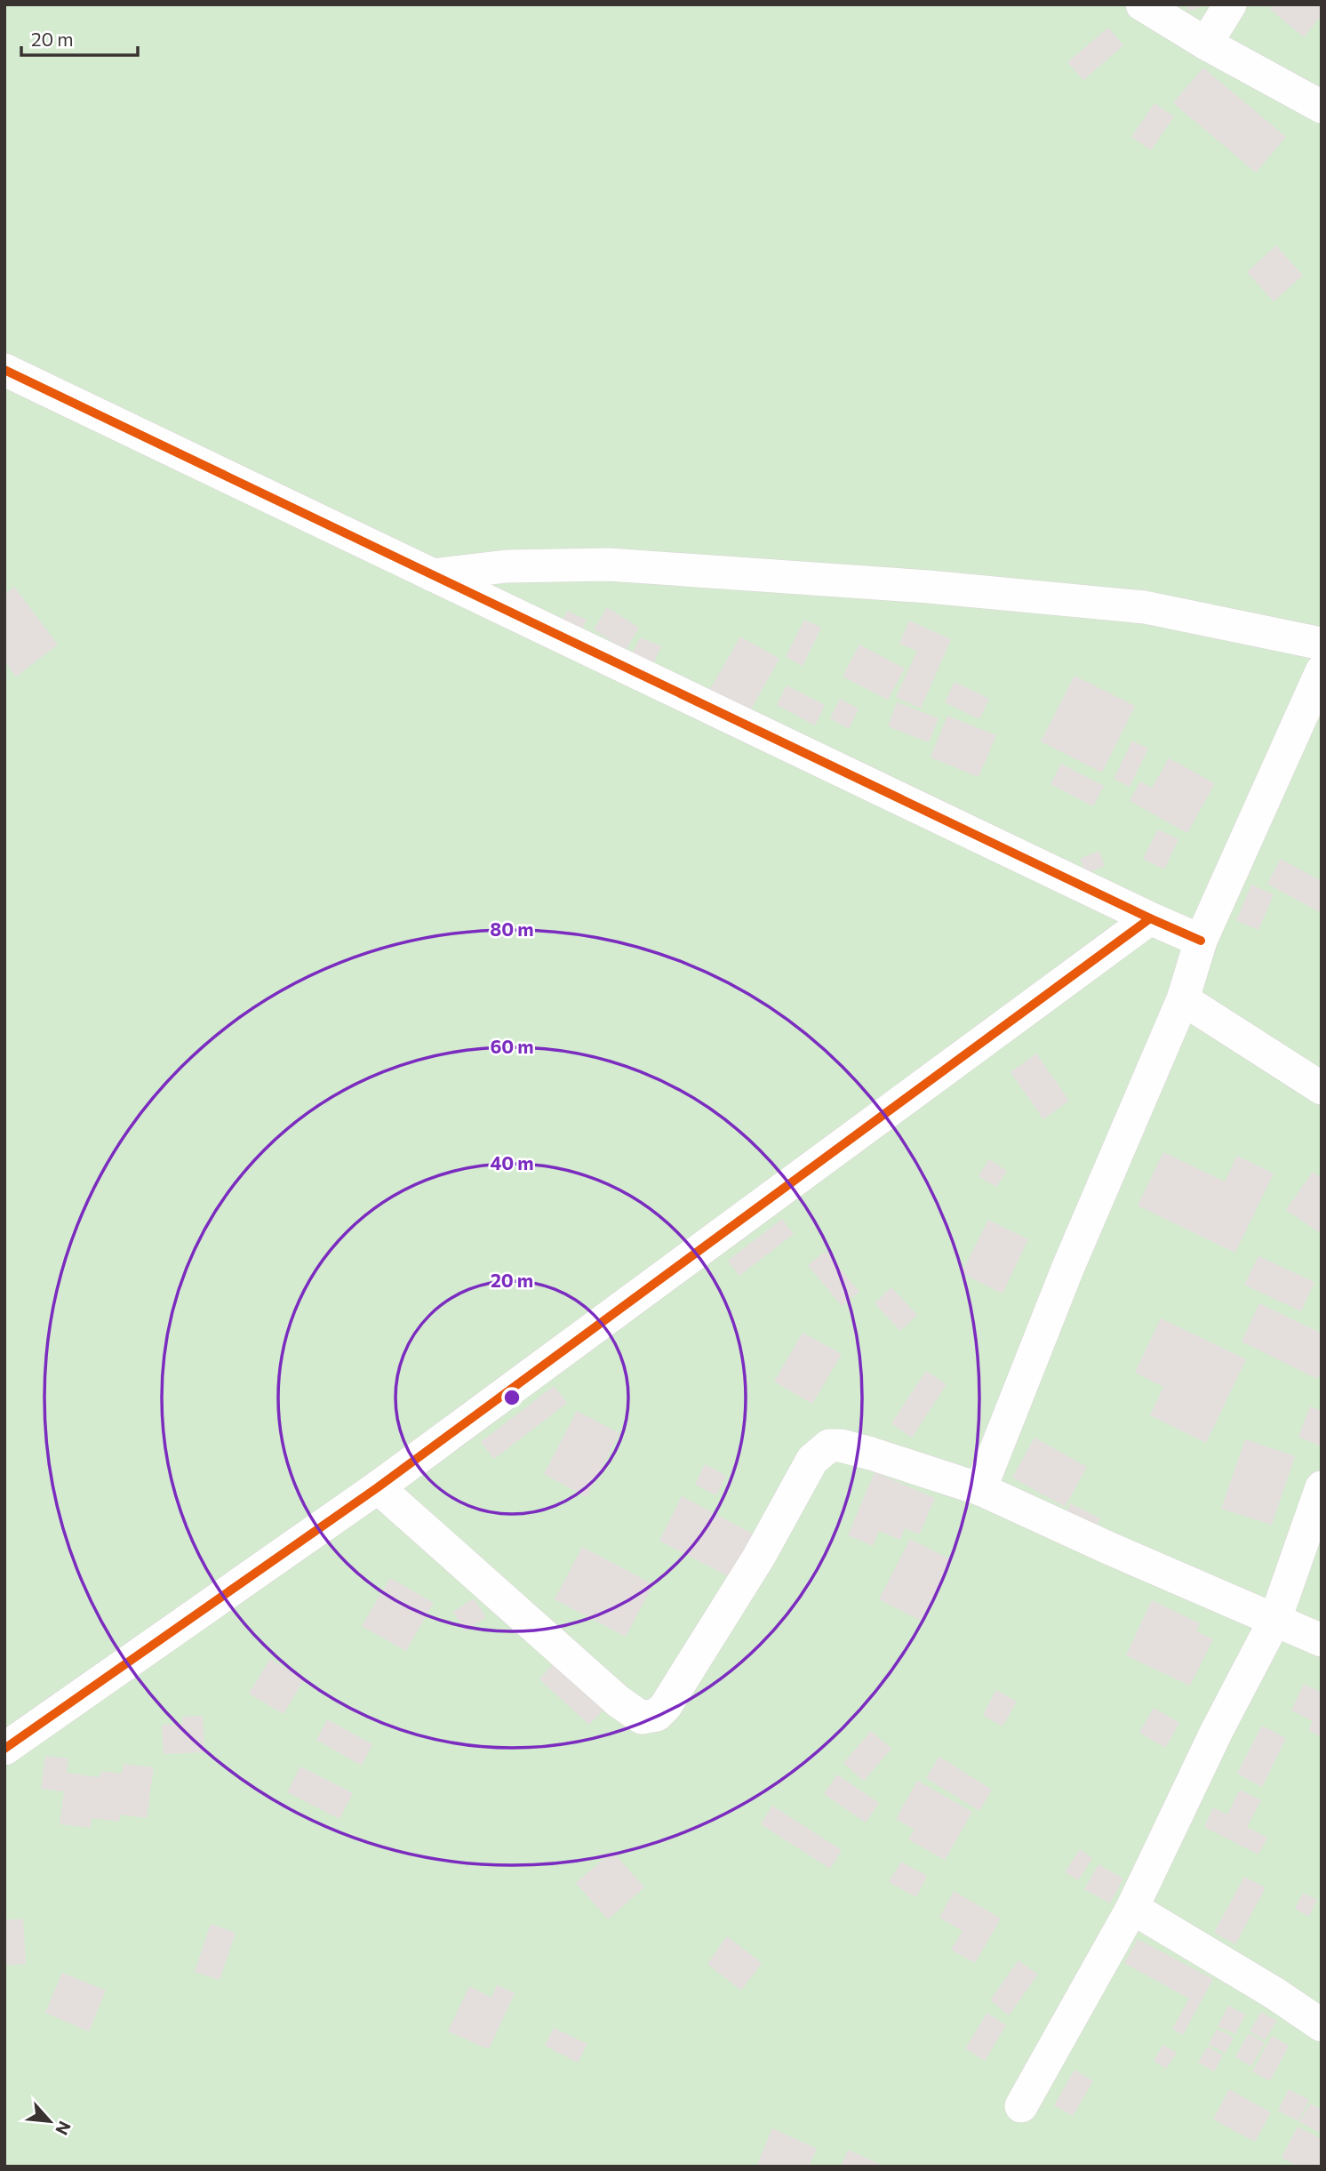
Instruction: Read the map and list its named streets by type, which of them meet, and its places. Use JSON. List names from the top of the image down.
{
  "scale_bar": "20 m",
  "north": "bottom right",
  "rings": [
    "80 m",
    "60 m",
    "40 m",
    "20 m"
  ]
}
